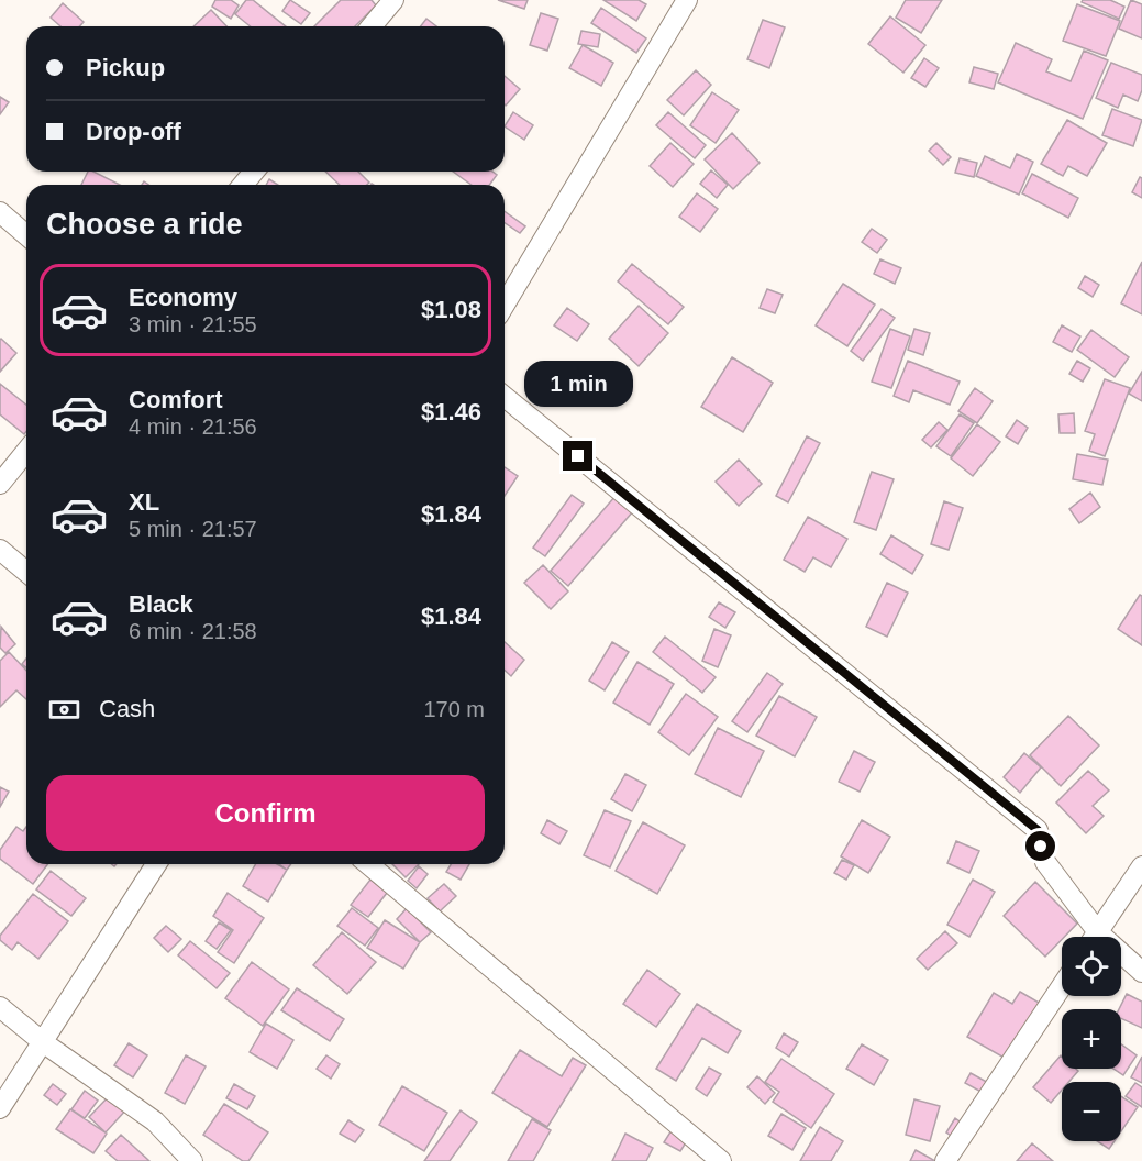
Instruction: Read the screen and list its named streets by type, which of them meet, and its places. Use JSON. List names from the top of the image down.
{
  "page": {
    "banner": ["Pickup", "Drop-off"],
    "heading": "Choose a ride",
    "list": [
      {
        "name": "Economy",
        "note": "3 min · 21:55",
        "value": "$1.08"
      },
      {
        "name": "Comfort",
        "note": "4 min · 21:56",
        "value": "$1.46"
      },
      {
        "name": "XL",
        "note": "5 min · 21:57",
        "value": "$1.84"
      },
      {
        "name": "Black",
        "note": "6 min · 21:58",
        "value": "$1.84"
      }
    ],
    "bubble": "1 min",
    "pay": ["Cash", "170 m"],
    "buttons": "Confirm",
    "map_buttons": ["+", "−"]
  }
}
